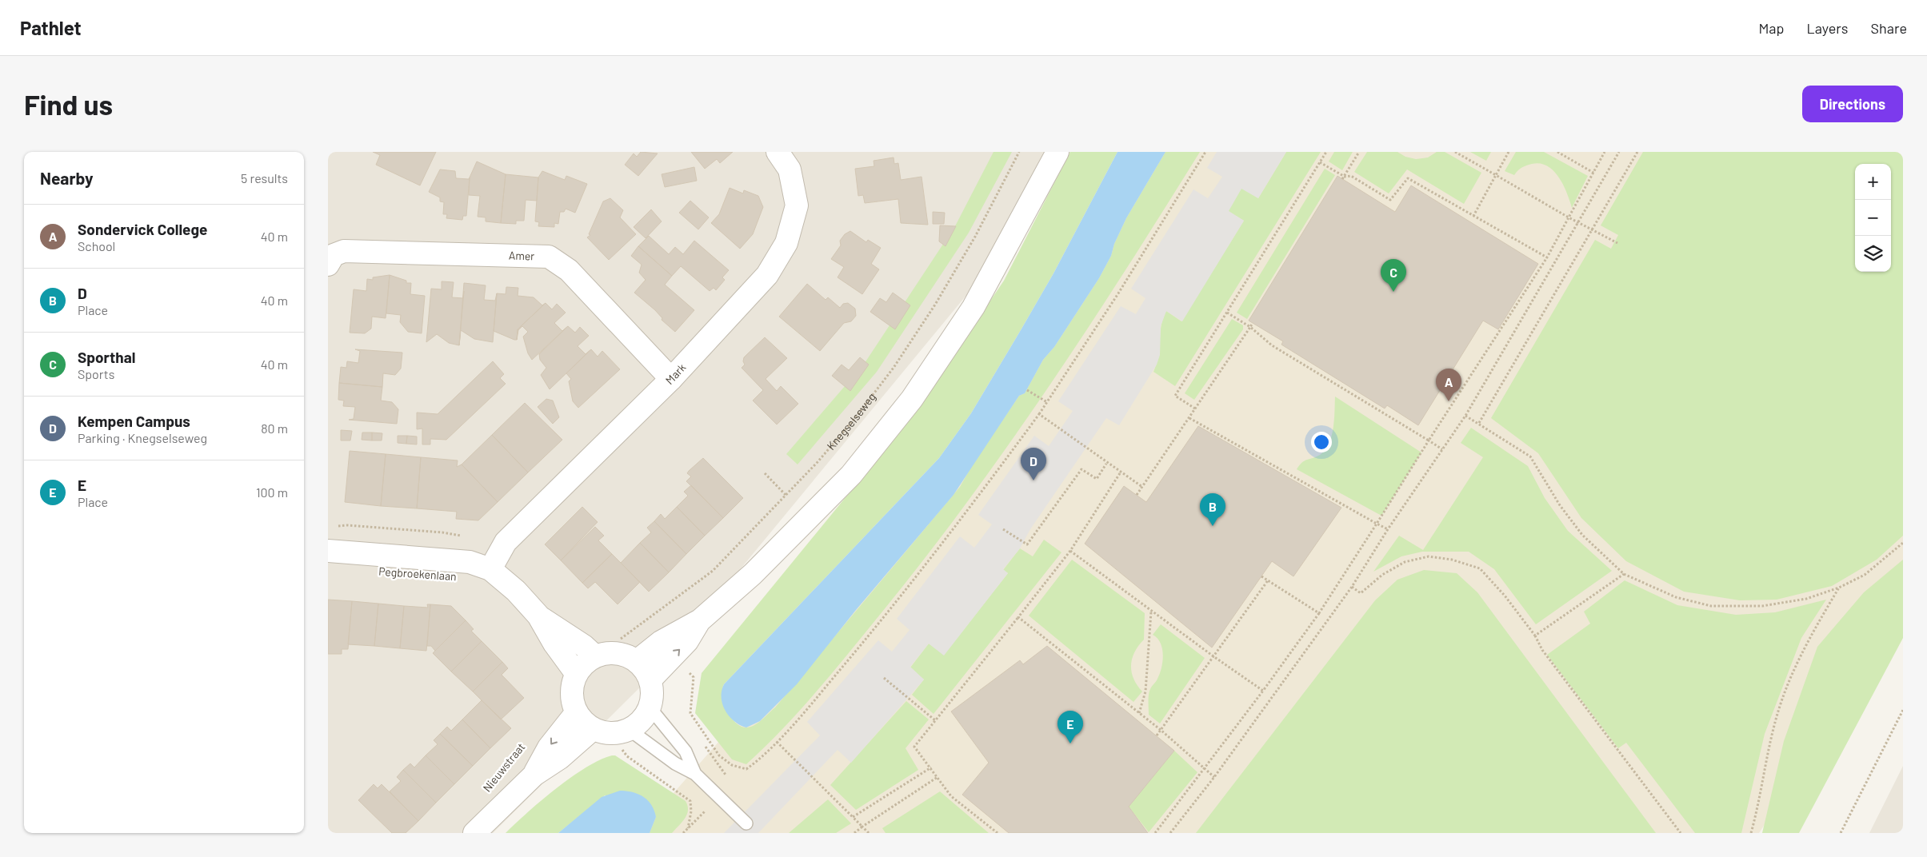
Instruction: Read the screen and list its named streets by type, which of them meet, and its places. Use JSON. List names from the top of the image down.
{
  "streets": {
    "street": [
      "Amer",
      "Mark",
      "Pegbroekenlaan",
      "Nieuwstraat"
    ],
    "path": ["Knegselseweg"]
  },
  "crossings": [
    ["Amer", "Mark"],
    ["Mark", "Pegbroekenlaan"],
    ["Knegselseweg", "Pegbroekenlaan"],
    ["Knegselseweg", "Nieuwstraat"],
    ["Pegbroekenlaan", "Nieuwstraat"]
  ],
  "page": {
    "header": "Pathlet",
    "nav": ["Map", "Layers", "Share"],
    "buttons": "Directions",
    "title": "Find us",
    "heading": ["Nearby", "5 results"],
    "map_buttons": ["+", "−"],
    "list": [
      {
        "mark": "A",
        "name": "Sondervick College",
        "note": "School",
        "value": "40 m"
      },
      {
        "mark": "B",
        "name": "D",
        "note": "Place",
        "value": "40 m"
      },
      {
        "mark": "C",
        "name": "Sporthal",
        "note": "Sports",
        "value": "40 m"
      },
      {
        "mark": "D",
        "name": "Kempen Campus",
        "note": "Parking · Knegselseweg",
        "value": "80 m"
      },
      {
        "mark": "E",
        "name": "E",
        "note": "Place",
        "value": "100 m"
      }
    ],
    "pins": [
      "C",
      "A",
      "D",
      "B",
      "E"
    ]
  }
}
